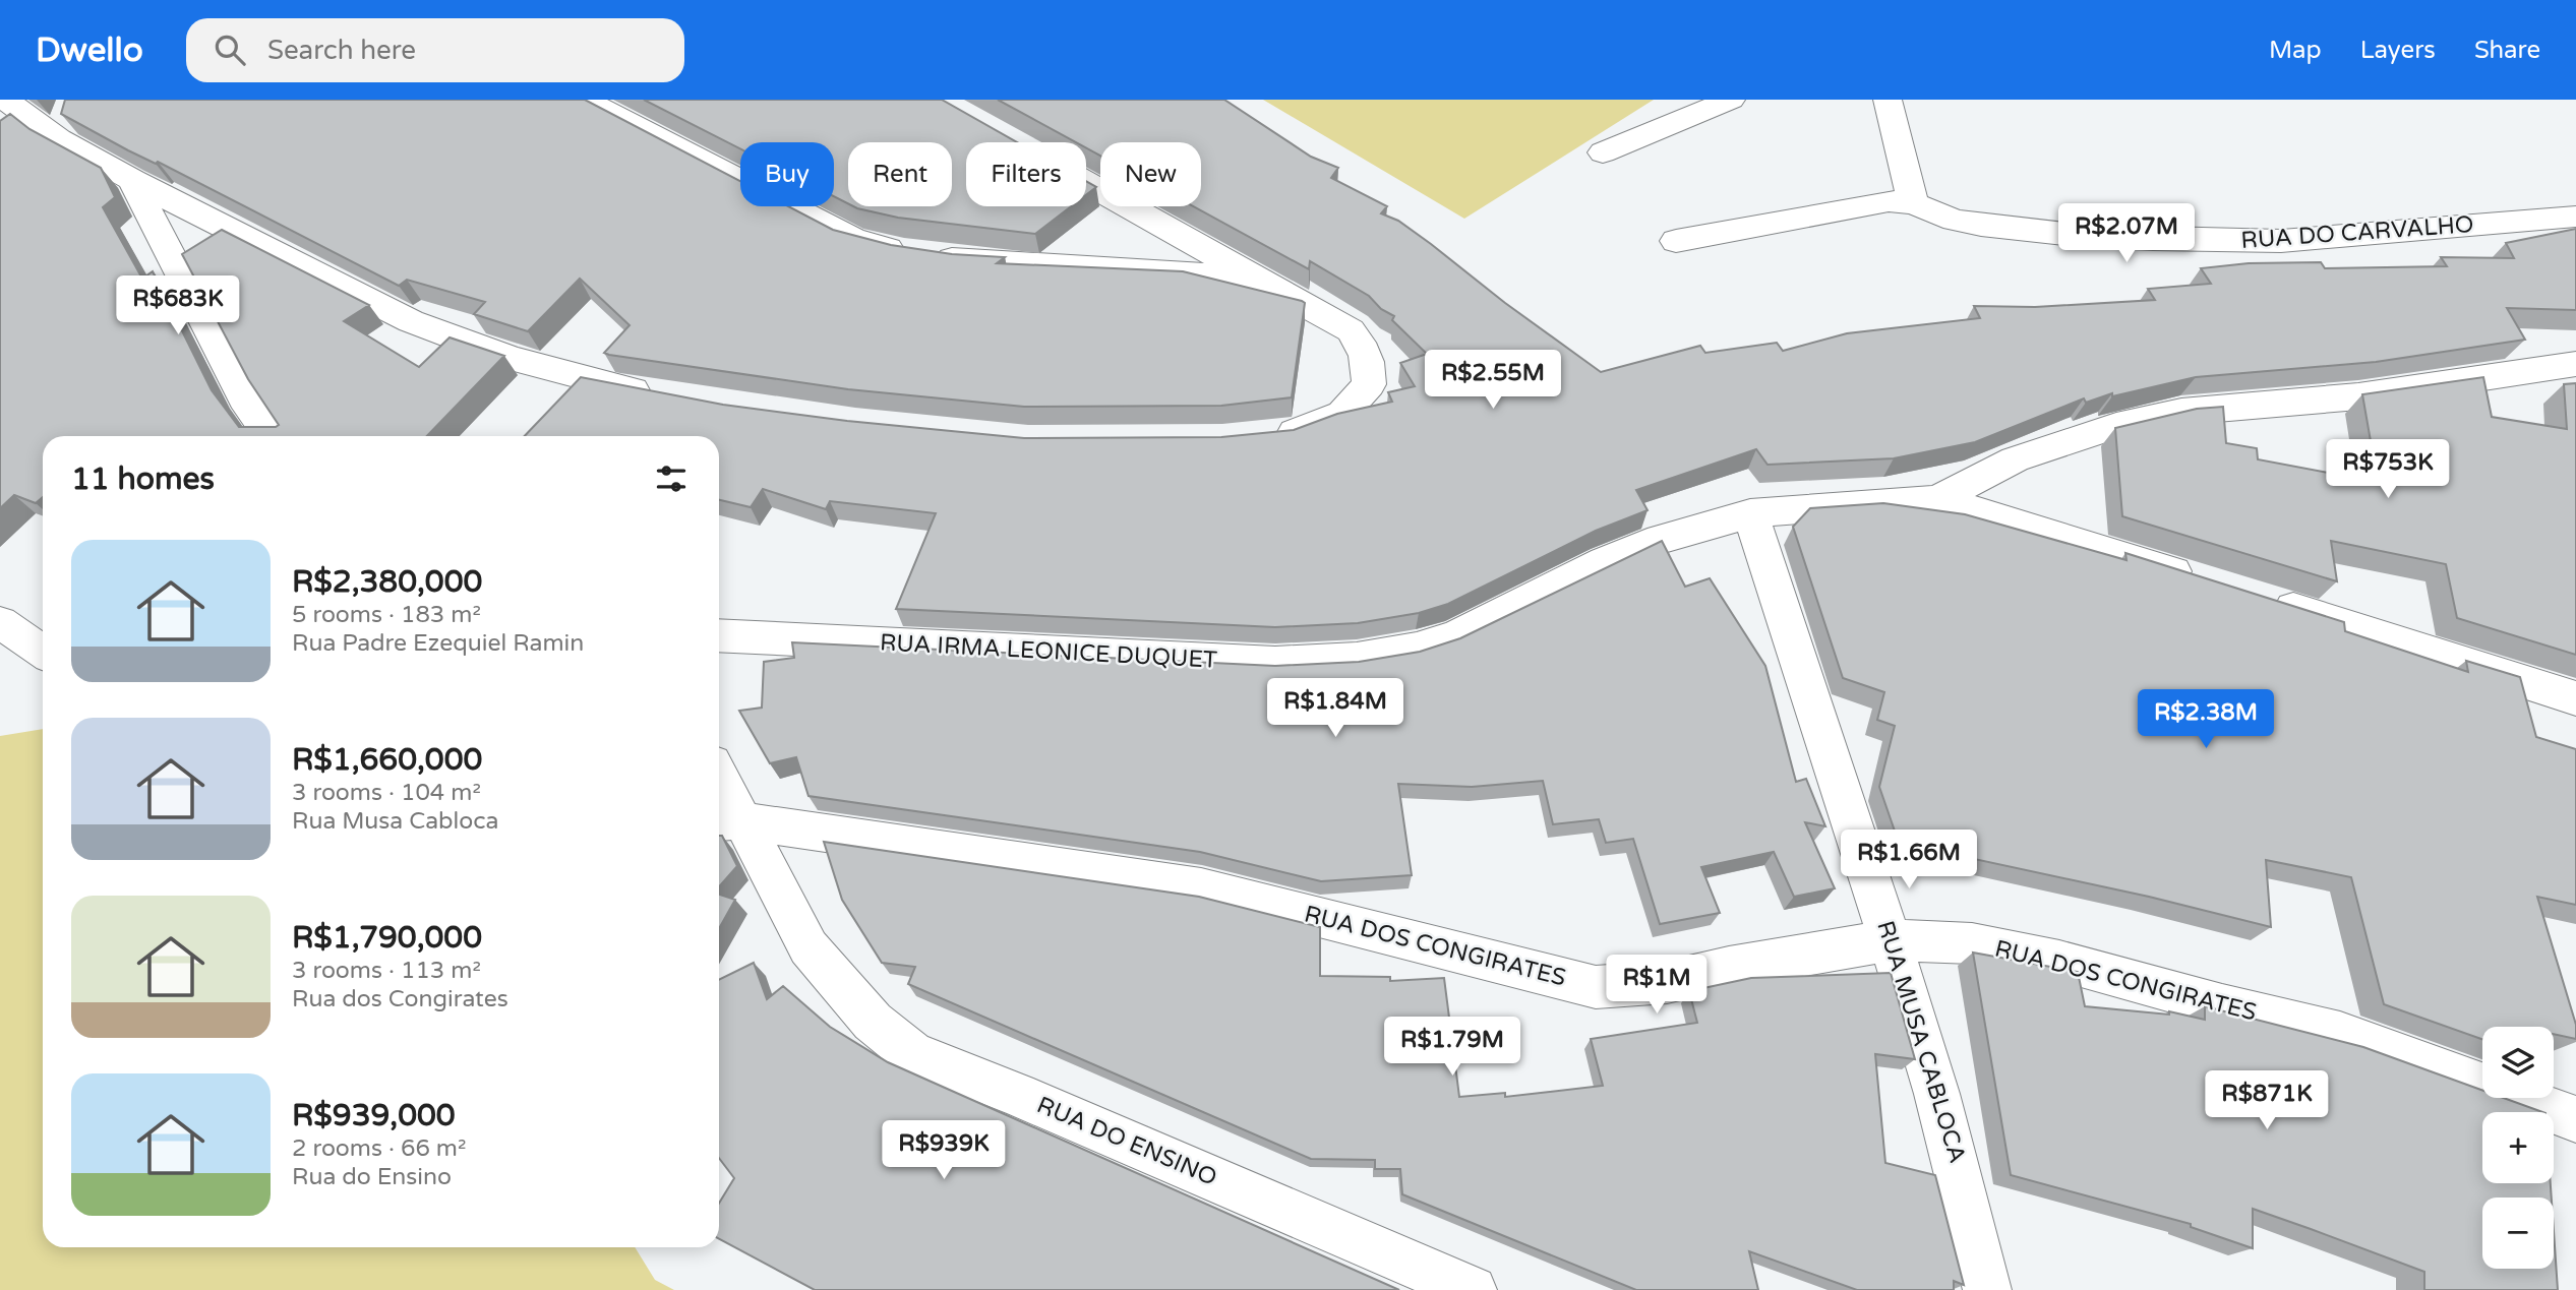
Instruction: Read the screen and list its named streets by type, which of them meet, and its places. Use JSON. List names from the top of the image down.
{
  "streets": {
    "street": [
      "RUA DO CARVALHO",
      "RUA IRMA LEONICE DUQUET",
      "RUA DOS CONGIRATES",
      "RUA MUSA CABLOCA",
      "RUA DO ENSINO"
    ]
  },
  "crossings": [
    ["RUA IRMA LEONICE DUQUET", "RUA MUSA CABLOCA"],
    ["RUA DOS CONGIRATES", "RUA MUSA CABLOCA"],
    ["RUA DOS CONGIRATES", "RUA DO ENSINO"]
  ],
  "page": {
    "header": "Dwello",
    "search": "Search here",
    "nav": ["Map", "Layers", "Share"],
    "chip": [
      "Buy",
      "Rent",
      "Filters",
      "New"
    ],
    "price": [
      "R$2.07M",
      "R$683K",
      "R$2.55M",
      "R$753K",
      "R$1.84M",
      "R$2.38M",
      "R$1.66M",
      "R$1M",
      "R$1.79M",
      "R$871K",
      "R$939K"
    ],
    "heading": "11 homes",
    "list": [
      {
        "name": "R$2,380,000",
        "note": "5 rooms · 183 m² · Rua Padre Ezequiel Ramin"
      },
      {
        "name": "R$1,660,000",
        "note": "3 rooms · 104 m² · Rua Musa Cabloca"
      },
      {
        "name": "R$1,790,000",
        "note": "3 rooms · 113 m² · Rua dos Congirates"
      },
      {
        "name": "R$939,000",
        "note": "2 rooms · 66 m² · Rua do Ensino"
      }
    ],
    "map_buttons": ["+", "−"]
  }
}
